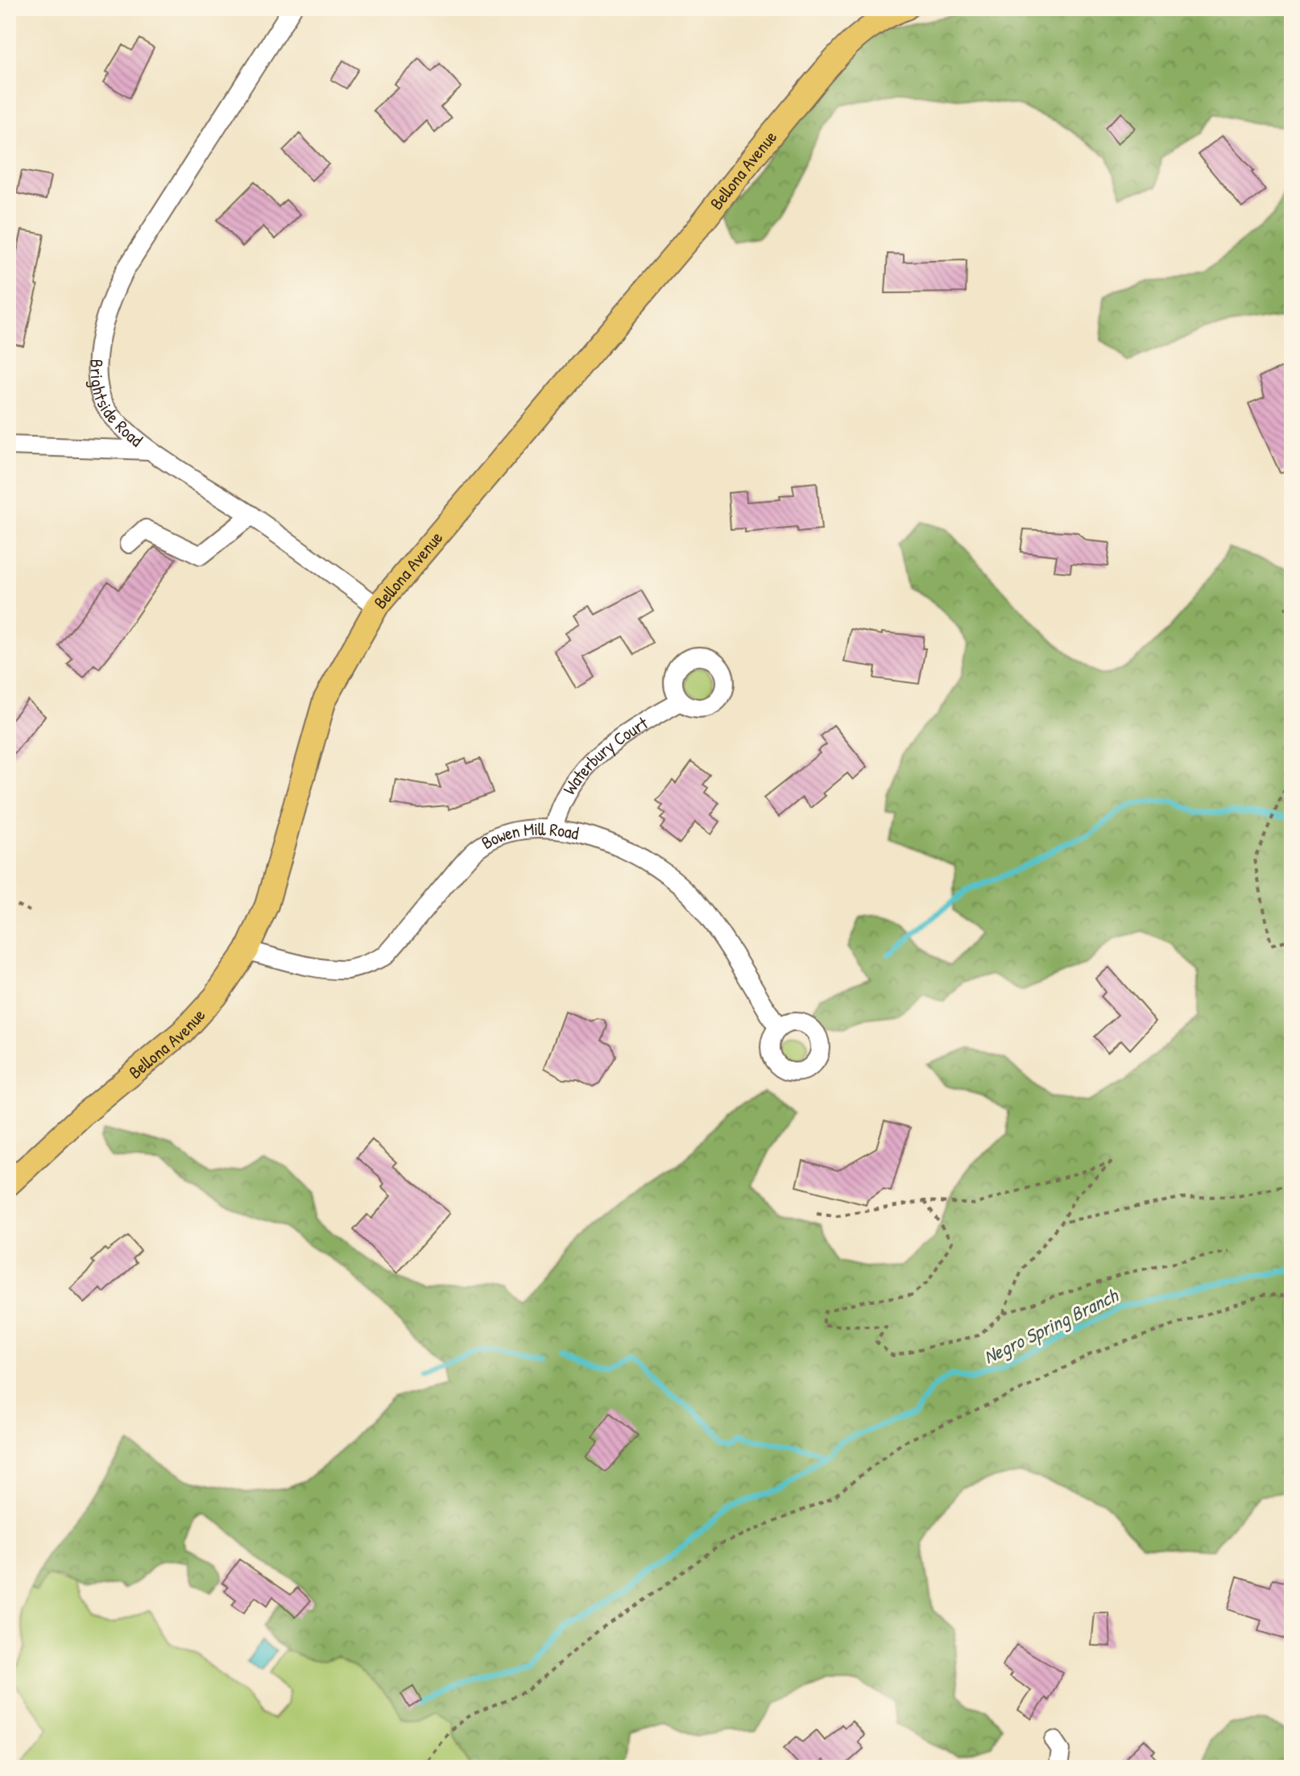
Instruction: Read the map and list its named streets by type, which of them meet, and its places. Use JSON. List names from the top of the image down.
{
  "streets": {
    "main road": ["Bellona Avenue"],
    "street": ["Brightside Road", "Waterbury Court", "Bowen Mill Road"]
  },
  "crossings": [
    ["Bellona Avenue", "Brightside Road"],
    ["Bellona Avenue", "Bowen Mill Road"],
    ["Waterbury Court", "Bowen Mill Road"]
  ],
  "water": ["Negro Spring Branch"]
}
